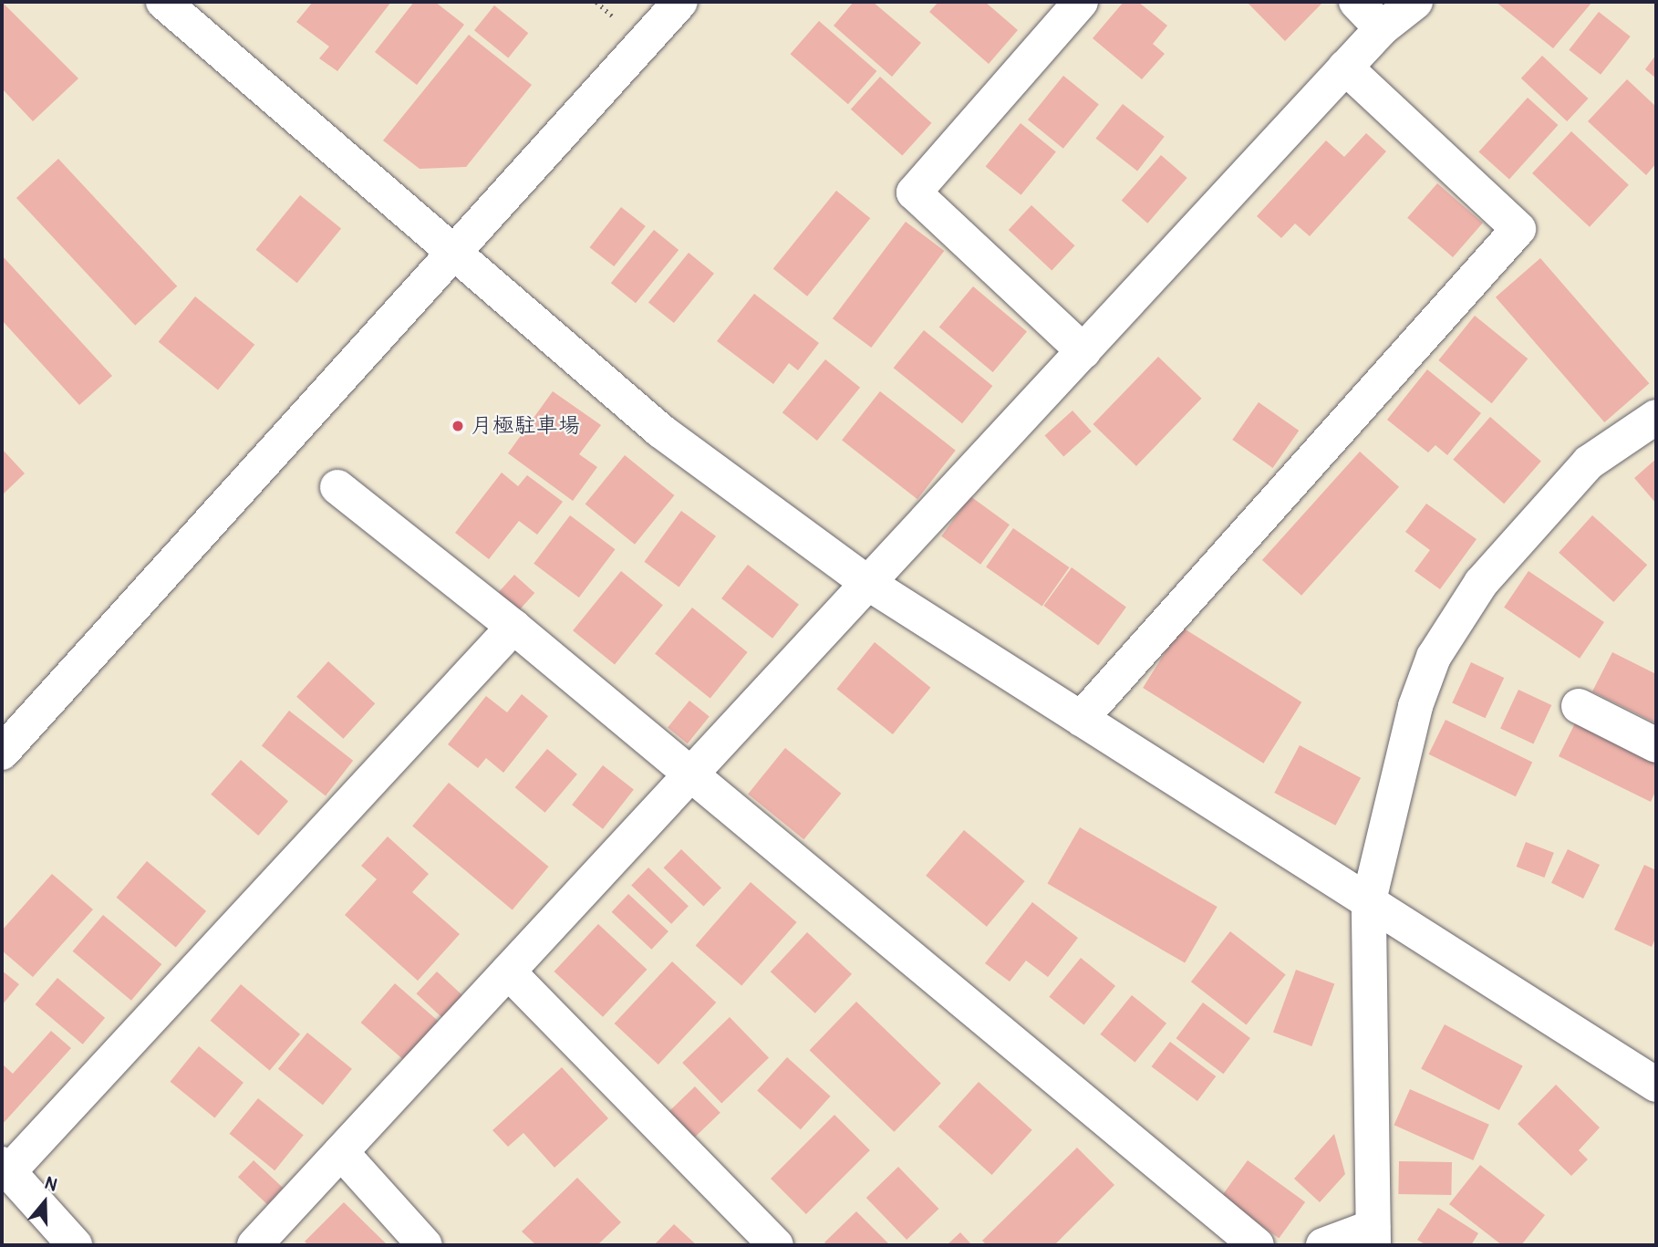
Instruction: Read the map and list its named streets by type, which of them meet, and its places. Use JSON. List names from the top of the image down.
{
  "places": ["月極駐車場"],
  "north": "top"
}
